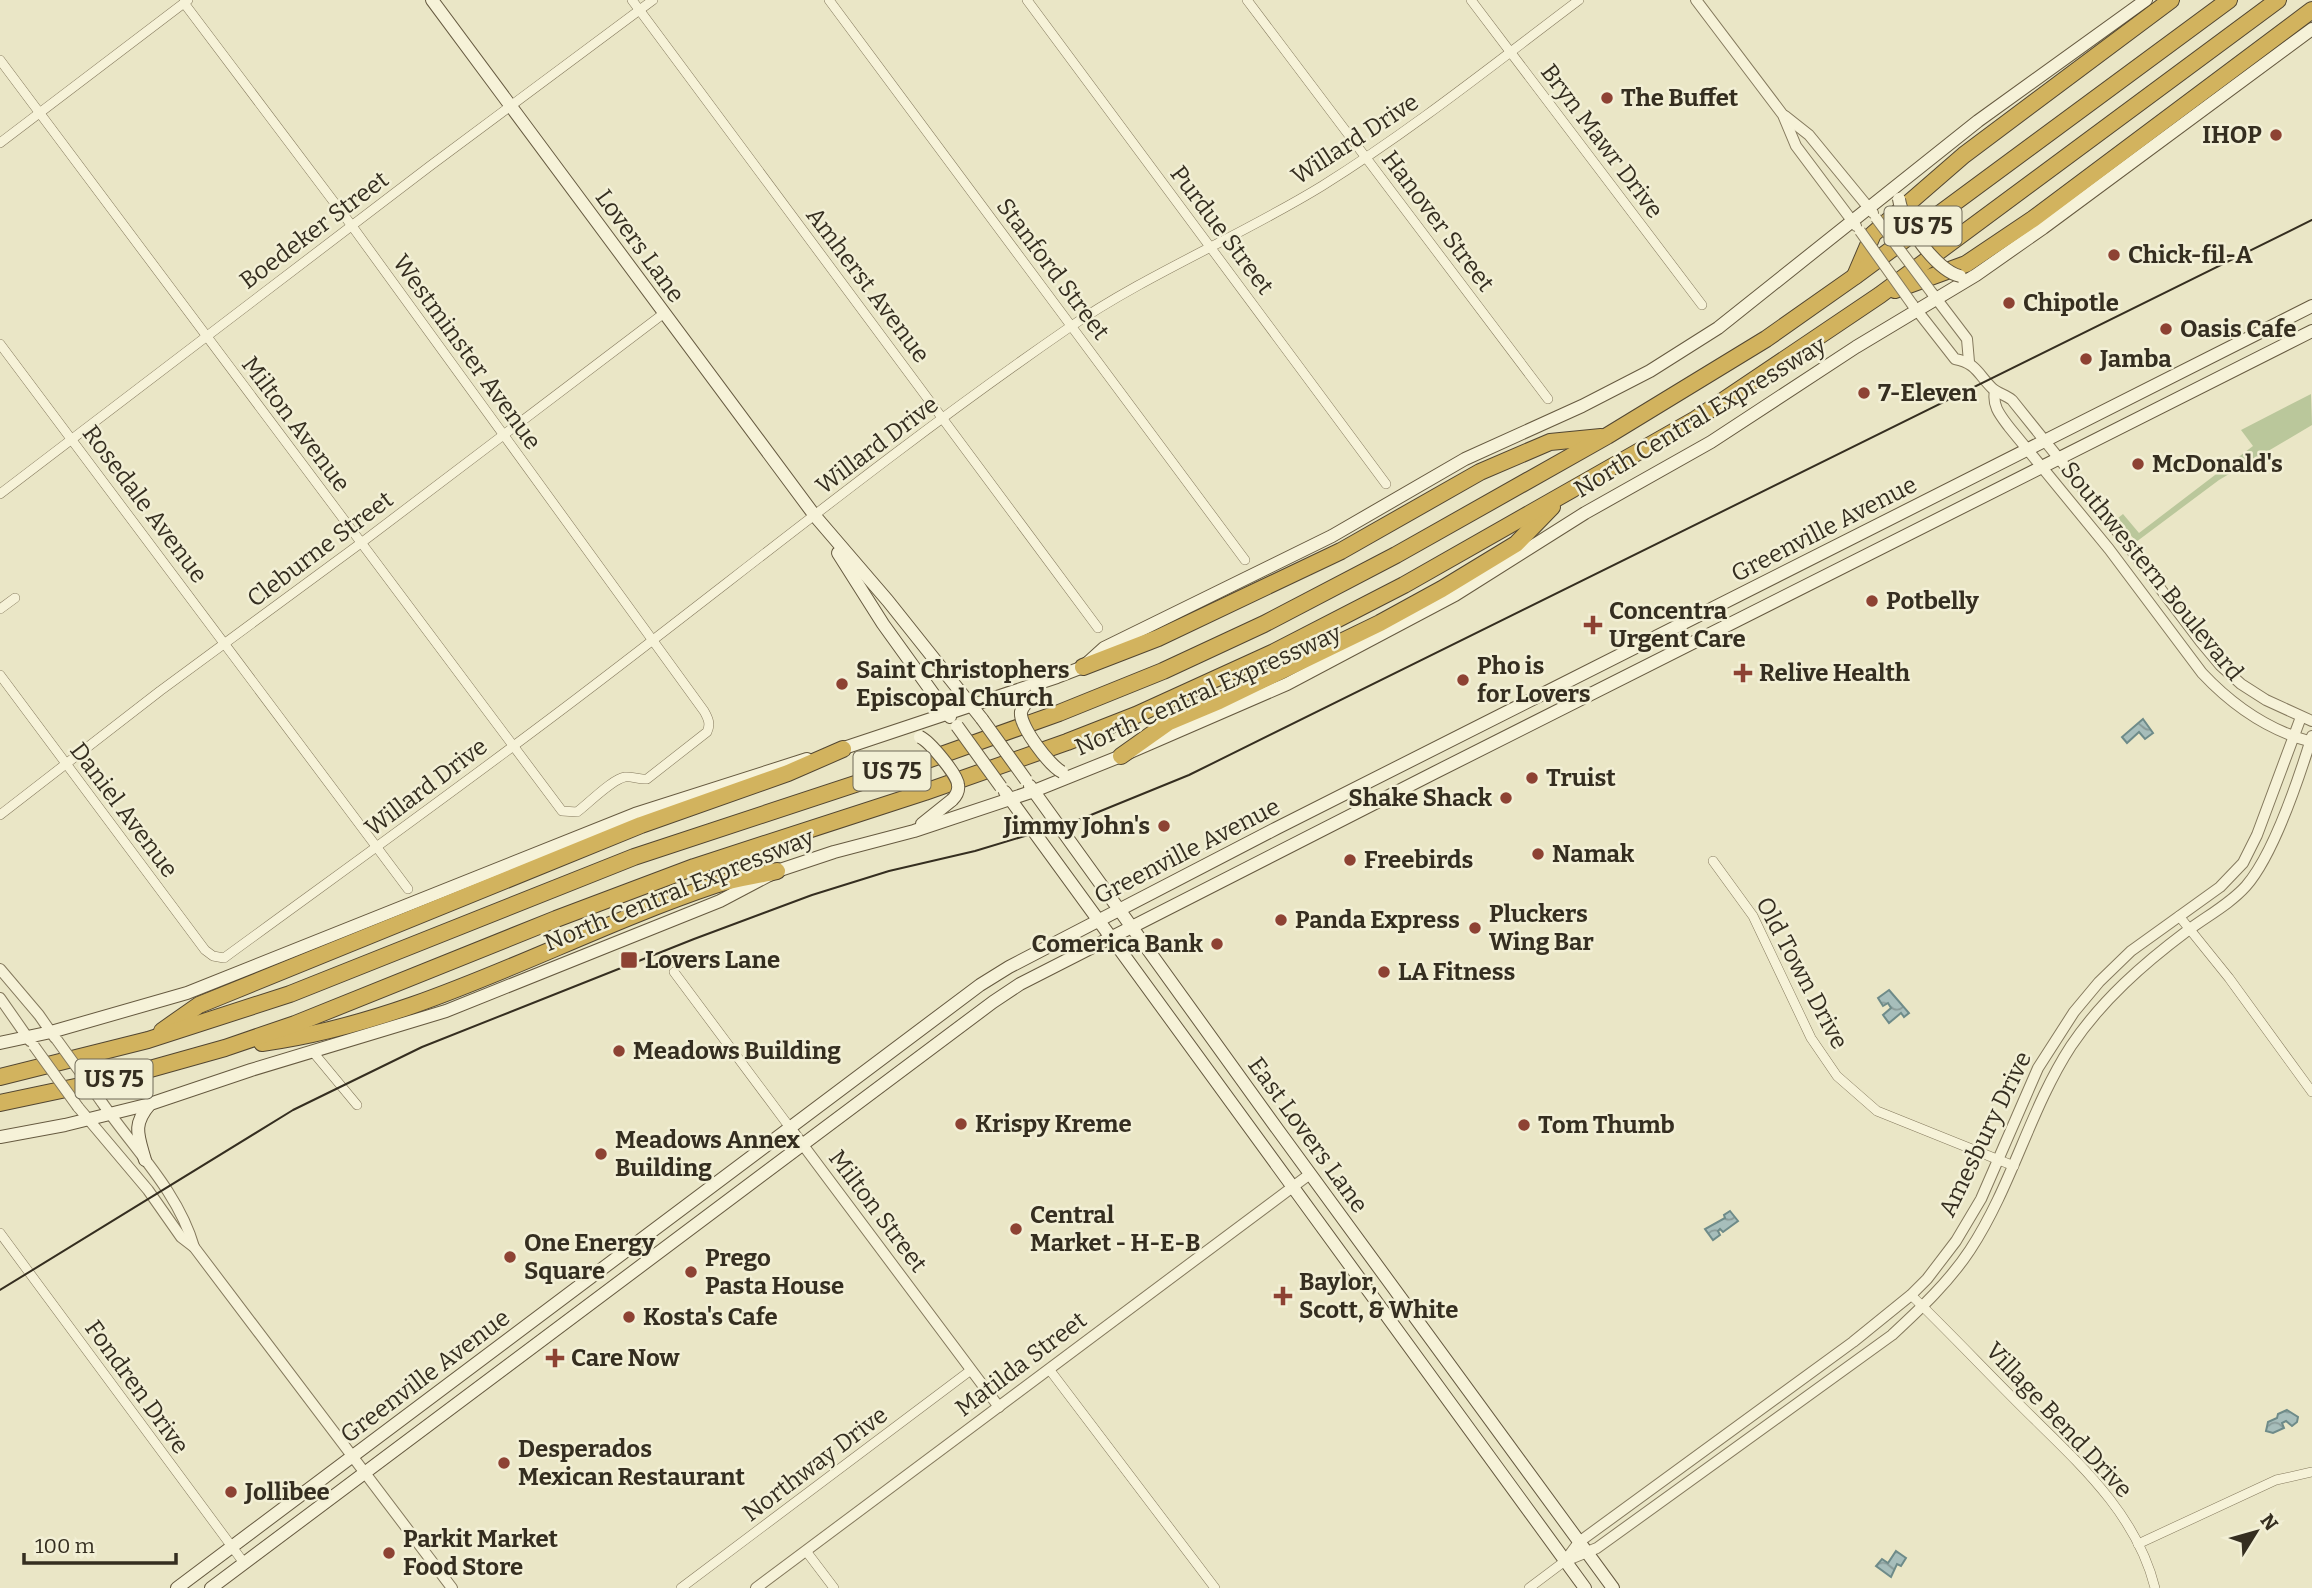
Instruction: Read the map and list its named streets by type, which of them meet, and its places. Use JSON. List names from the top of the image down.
{
  "streets": {
    "highway": ["US 75", "North Central Expressway"],
    "main road": ["Lovers Lane", "Greenville Avenue", "East Lovers Lane"],
    "street": [
      "Willard Drive",
      "Bryn Mawr Drive",
      "Hanover Street",
      "Boedeker Street",
      "Purdue Street",
      "Stanford Street",
      "Amherst Avenue",
      "Westminster Avenue",
      "Milton Avenue",
      "Rosedale Avenue",
      "Cleburne Street",
      "Southwestern Boulevard",
      "Daniel Avenue",
      "Old Town Drive",
      "Amesbury Drive",
      "Milton Street",
      "Matilda Street",
      "Fondren Drive",
      "Village Bend Drive",
      "Northway Drive"
    ]
  },
  "crossings": [
    ["Willard Drive", "Bryn Mawr Drive"],
    ["Willard Drive", "Hanover Street"],
    ["Willard Drive", "Purdue Street"],
    ["Willard Drive", "Lovers Lane"],
    ["Willard Drive", "Stanford Street"],
    ["Willard Drive", "Amherst Avenue"],
    ["Willard Drive", "Westminster Avenue"],
    ["Willard Drive", "Milton Avenue"],
    ["Willard Drive", "Rosedale Avenue"],
    ["Willard Drive", "Daniel Avenue"],
    ["Boedeker Street", "Lovers Lane"],
    ["Boedeker Street", "Amherst Avenue"],
    ["Boedeker Street", "Westminster Avenue"],
    ["Boedeker Street", "Milton Avenue"],
    ["Boedeker Street", "Rosedale Avenue"],
    ["Lovers Lane", "Cleburne Street"],
    ["Lovers Lane", "East Lovers Lane"],
    ["Westminster Avenue", "Milton Avenue"],
    ["Westminster Avenue", "Cleburne Street"],
    ["North Central Expressway", "Southwestern Boulevard"],
    ["North Central Expressway", "East Lovers Lane"],
    ["Milton Avenue", "Cleburne Street"],
    ["Rosedale Avenue", "Cleburne Street"],
    ["Greenville Avenue", "Southwestern Boulevard"],
    ["Greenville Avenue", "East Lovers Lane"],
    ["Greenville Avenue", "Milton Street"],
    ["Greenville Avenue", "Fondren Drive"],
    ["Cleburne Street", "Daniel Avenue"],
    ["Southwestern Boulevard", "Amesbury Drive"],
    ["Old Town Drive", "Amesbury Drive"],
    ["Amesbury Drive", "East Lovers Lane"],
    ["Amesbury Drive", "Village Bend Drive"],
    ["East Lovers Lane", "Matilda Street"],
    ["Milton Street", "Matilda Street"],
    ["Milton Street", "Northway Drive"]
  ],
  "places": {
    "other": [
      "The Buffet",
      "IHOP",
      "Chick-fil-A",
      "Chipotle",
      "Oasis Cafe",
      "Jamba",
      "7-Eleven",
      "McDonald's",
      "Potbelly",
      "Pho is for Lovers",
      "Saint Christophers Episcopal Church",
      "Truist",
      "Shake Shack",
      "Jimmy John's",
      "Namak",
      "Freebirds",
      "Panda Express",
      "Pluckers Wing Bar",
      "Comerica Bank",
      "LA Fitness",
      "Meadows Building",
      "Krispy Kreme",
      "Tom Thumb",
      "Meadows Annex Building",
      "Central Market - H-E-B",
      "One Energy Square",
      "Prego Pasta House",
      "Kosta's Cafe",
      "Desperados Mexican Restaurant",
      "Jollibee",
      "Parkit Market Food Store"
    ],
    "health": [
      "Concentra Urgent Care",
      "Relive Health",
      "Baylor, Scott, & White",
      "Care Now"
    ],
    "transit": ["Lovers Lane"]
  },
  "scale_bar": "100 m",
  "north": "top right"
}
